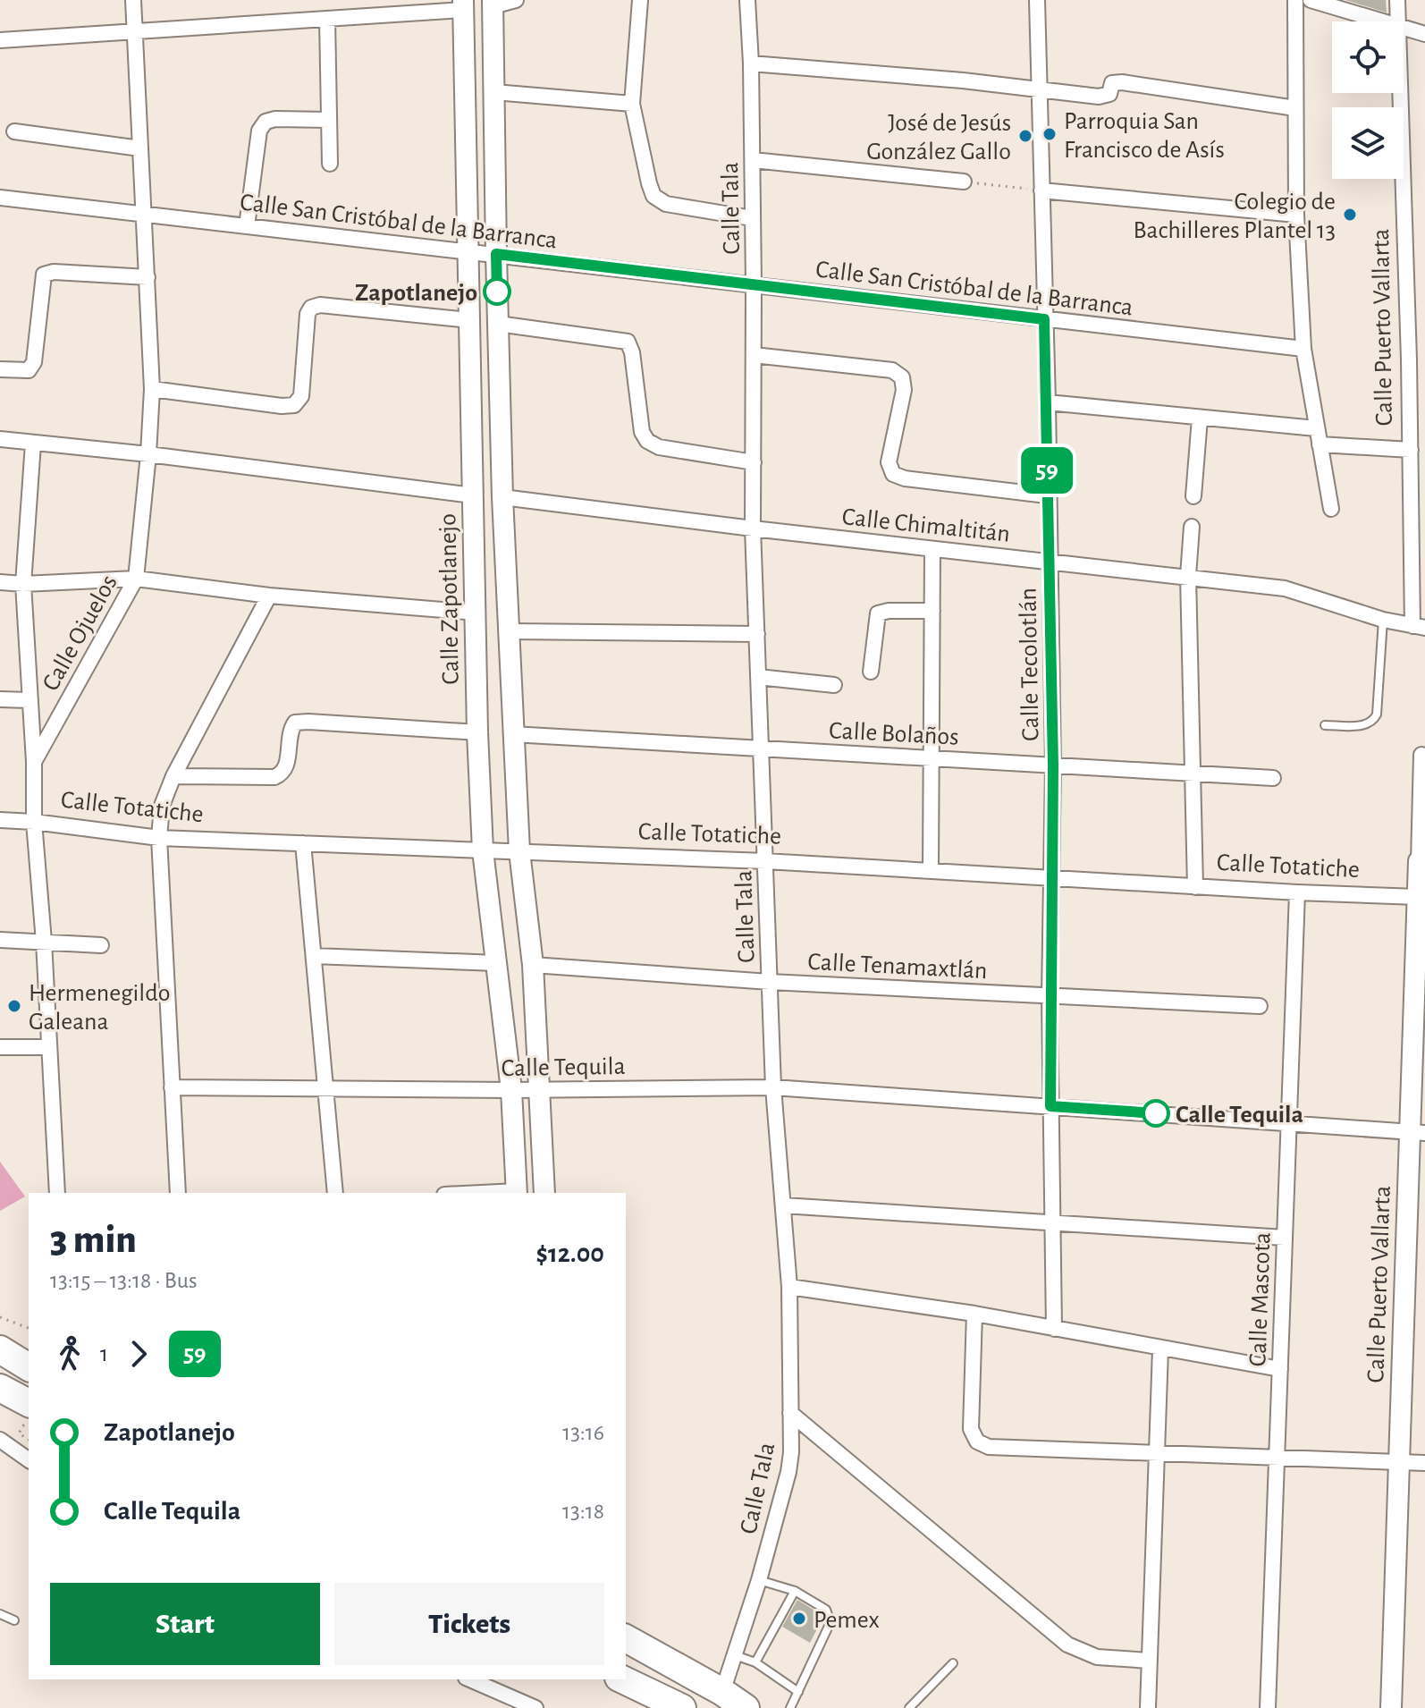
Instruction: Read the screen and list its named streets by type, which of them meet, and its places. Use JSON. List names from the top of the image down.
{
  "streets": {
    "street": [
      "Calle Tala",
      "Calle San Cristóbal de la Barranca",
      "Calle Puerto Vallarta",
      "Calle Chimaltitán",
      "Calle Zapotlanejo",
      "Calle Ojuelos",
      "Calle Tecolotlán",
      "Calle Bolaños",
      "Calle Totatiche",
      "Calle Tenamaxtlán",
      "Calle Tequila",
      "Calle Mascota"
    ]
  },
  "crossings": [
    ["Calle Tala", "Calle San Cristóbal de la Barranca"],
    ["Calle Tala", "Calle Chimaltitán"],
    ["Calle Tala", "Calle Bolaños"],
    ["Calle Tala", "Calle Totatiche"],
    ["Calle Tala", "Calle Tenamaxtlán"],
    ["Calle Tala", "Calle Tequila"],
    ["Calle San Cristóbal de la Barranca", "Calle Zapotlanejo"],
    ["Calle San Cristóbal de la Barranca", "Calle Ojuelos"],
    ["Calle San Cristóbal de la Barranca", "Calle Tecolotlán"],
    ["Calle Puerto Vallarta", "Calle Chimaltitán"],
    ["Calle Puerto Vallarta", "Calle Totatiche"],
    ["Calle Puerto Vallarta", "Calle Tequila"],
    ["Calle Chimaltitán", "Calle Tecolotlán"],
    ["Calle Zapotlanejo", "Calle Totatiche"],
    ["Calle Zapotlanejo", "Calle Tequila"],
    ["Calle Ojuelos", "Calle Totatiche"],
    ["Calle Tecolotlán", "Calle Bolaños"],
    ["Calle Tecolotlán", "Calle Totatiche"],
    ["Calle Tecolotlán", "Calle Tenamaxtlán"],
    ["Calle Tecolotlán", "Calle Tequila"],
    ["Calle Totatiche", "Calle Mascota"],
    ["Calle Tequila", "Calle Mascota"]
  ],
  "places": [
    "Parroquia San Francisco de Asís",
    "José de Jesús González Gallo",
    "Colegio de Bachilleres Plantel 13",
    "Zapotlanejo",
    "Hermenegildo Galeana",
    "Calle Tequila",
    "Pemex"
  ],
  "lines": ["bus line 59"],
  "page": {
    "on_map": "59",
    "heading": ["3 min", "13:15 – 13:18 · Bus", "$12.00"],
    "legs": ["1", "59"],
    "list": [
      {
        "name": "Zapotlanejo",
        "value": "13:16"
      },
      {
        "name": "Calle Tequila",
        "value": "13:18"
      }
    ],
    "buttons": ["Start", "Tickets"]
  }
}
